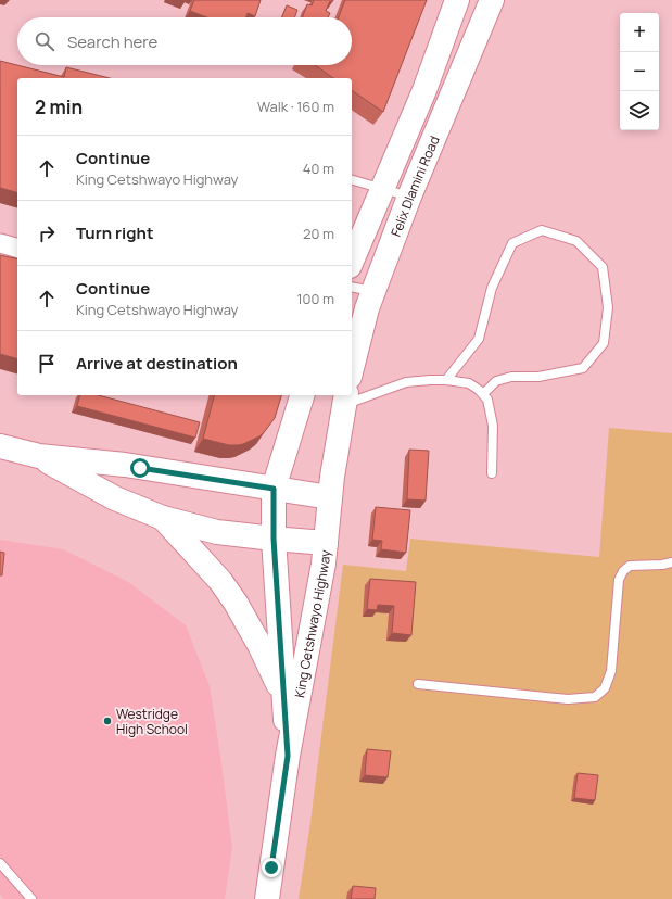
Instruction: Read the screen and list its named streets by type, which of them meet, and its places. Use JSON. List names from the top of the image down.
{
  "streets": {
    "main road": ["Felix Dlamini Road", "King Cetshwayo Highway"]
  },
  "places": ["Westridge High School"],
  "page": {
    "map_buttons": ["+", "−"],
    "search": "Search here",
    "heading": ["2 min", "Walk · 160 m"],
    "list": [
      ["Continue", "King Cetshwayo Highway", "40 m"],
      ["Turn right", "20 m"],
      ["Continue", "King Cetshwayo Highway", "100 m"],
      "Arrive at destination"
    ]
  }
}
